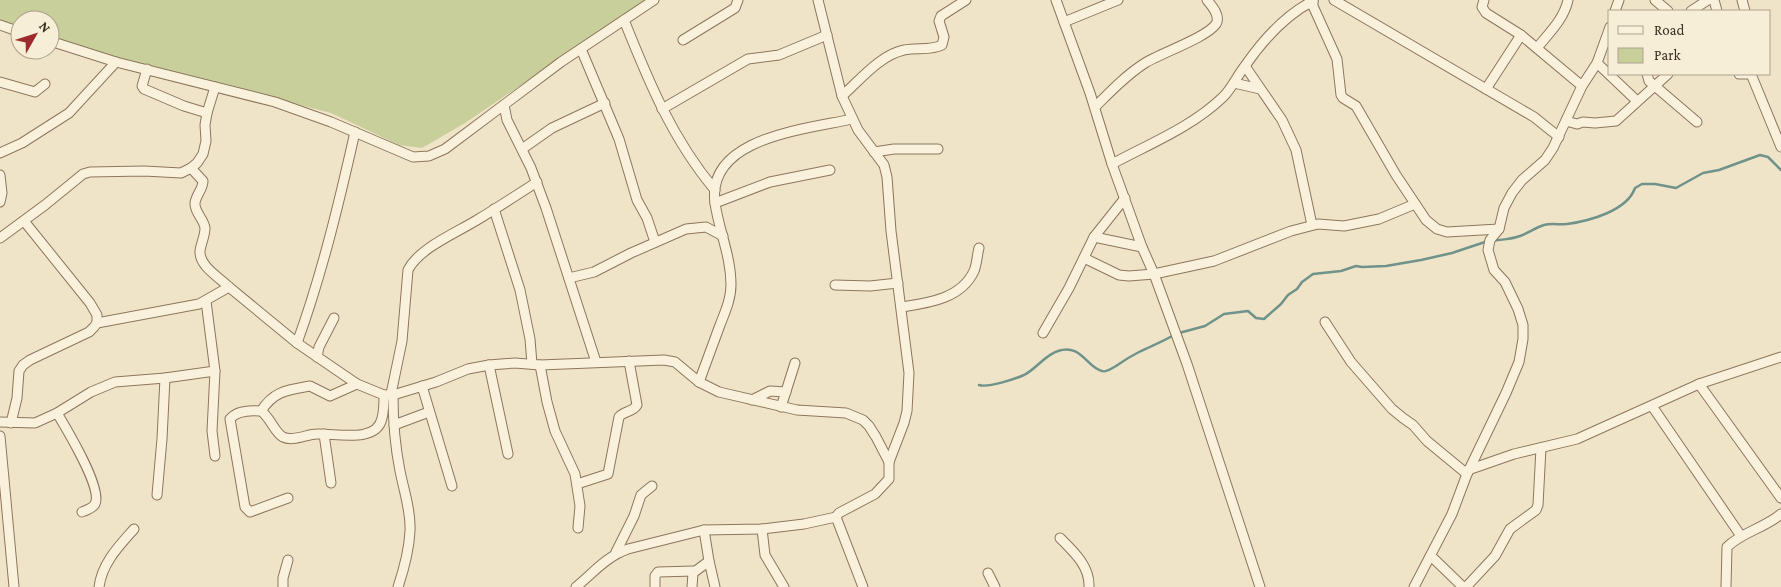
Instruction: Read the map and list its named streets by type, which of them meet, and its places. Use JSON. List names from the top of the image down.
{
  "legend": ["Road", "Park"],
  "north": "top right"
}
